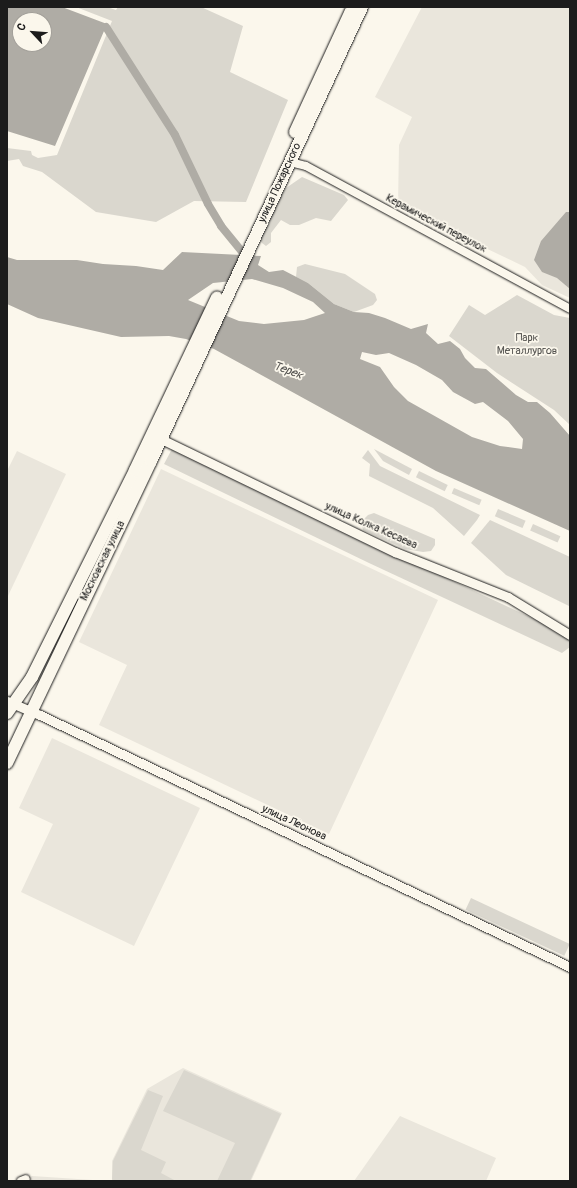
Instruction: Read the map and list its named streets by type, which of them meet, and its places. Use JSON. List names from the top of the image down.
{
  "streets": {
    "main road": ["улица Пожарского", "Московская улица"],
    "street": ["Керамический переулок", "улица Колка Кесаева", "улица Леонова"]
  },
  "crossings": [
    ["улица Пожарского", "Керамический переулок"],
    ["улица Пожарского", "Московская улица"],
    ["улица Колка Кесаева", "Московская улица"],
    ["Московская улица", "улица Леонова"]
  ],
  "water": ["Терек"],
  "parks": ["Парк Металлургов"],
  "north": "top left"
}
